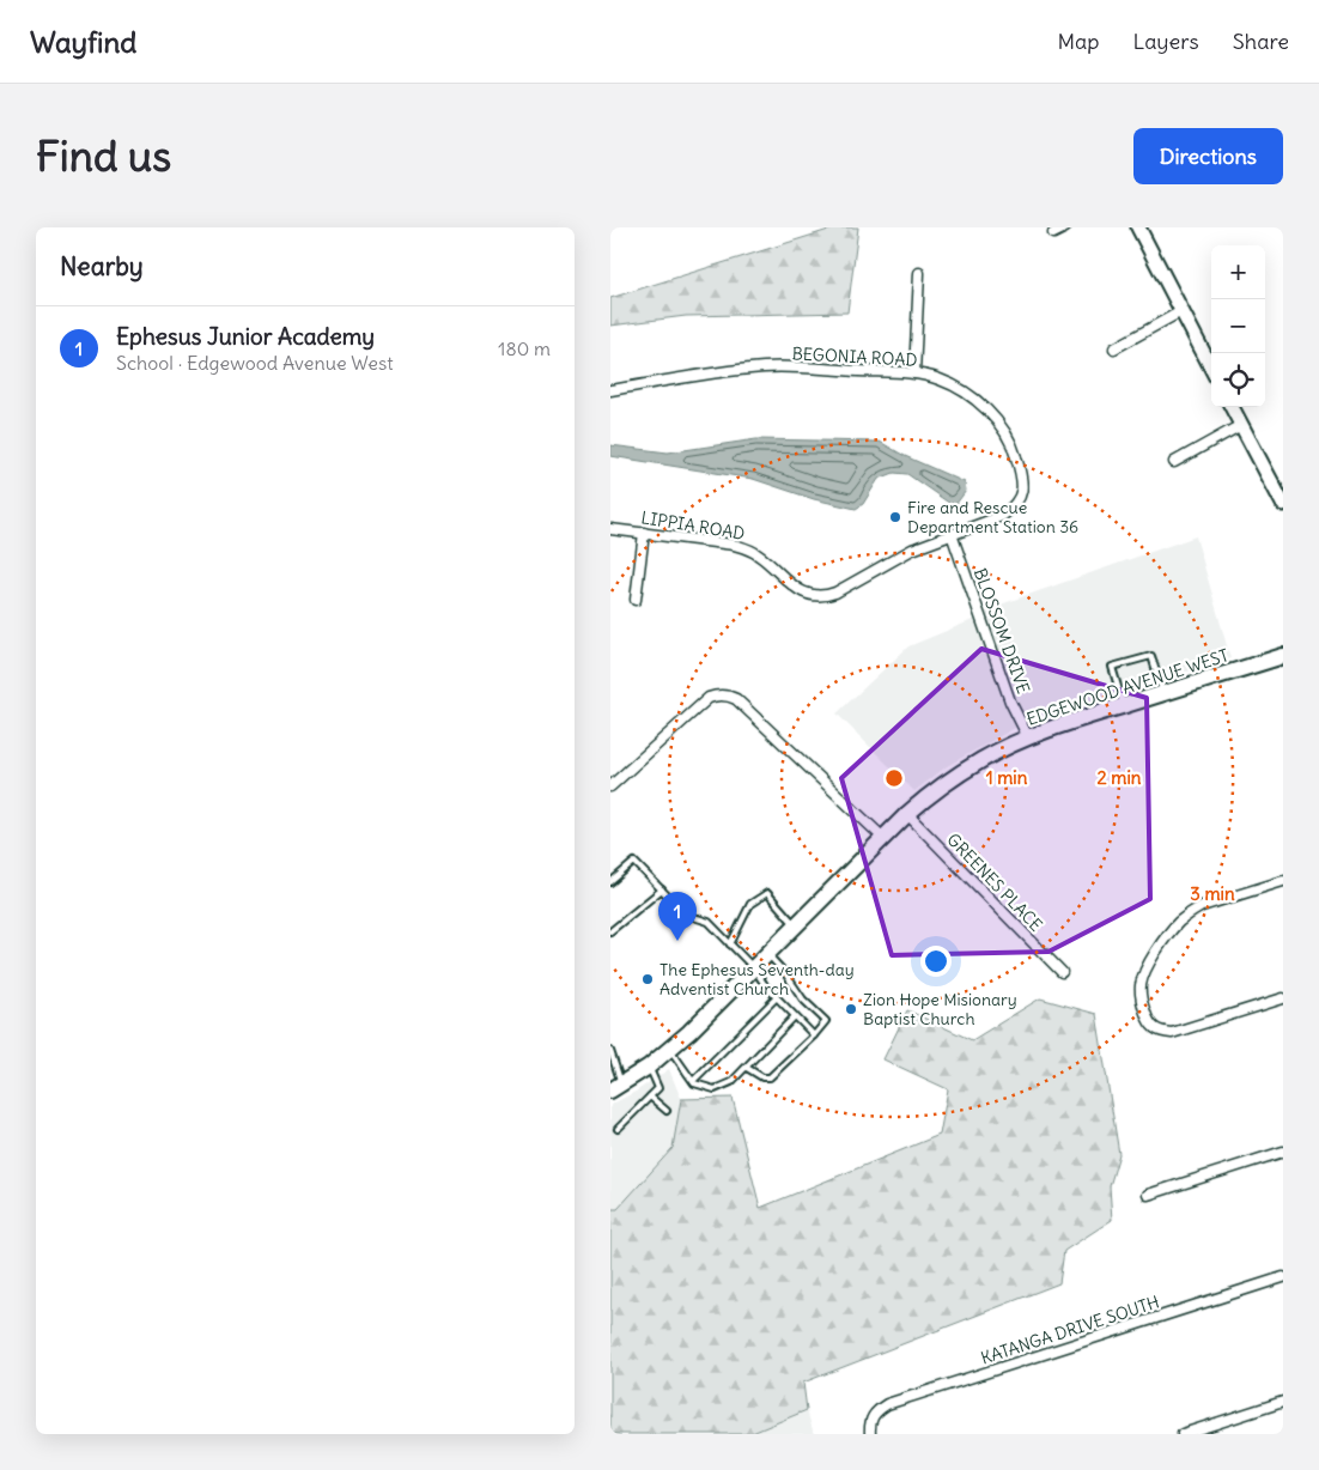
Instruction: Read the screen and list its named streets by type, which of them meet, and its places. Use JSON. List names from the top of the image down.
{
  "streets": {
    "main road": ["EDGEWOOD AVENUE WEST"],
    "street": [
      "BEGONIA ROAD",
      "LIPPIA ROAD",
      "BLOSSOM DRIVE",
      "GREENES PLACE",
      "KATANGA DRIVE SOUTH"
    ]
  },
  "crossings": [
    ["BEGONIA ROAD", "LIPPIA ROAD"],
    ["LIPPIA ROAD", "BLOSSOM DRIVE"],
    ["BLOSSOM DRIVE", "EDGEWOOD AVENUE WEST"],
    ["EDGEWOOD AVENUE WEST", "GREENES PLACE"]
  ],
  "places": ["Fire and Rescue Department Station 36", "The Ephesus Seventh-day Adventist Church", "Zion Hope Misionary Baptist Church"],
  "page": {
    "header": "Wayfind",
    "nav": ["Map", "Layers", "Share"],
    "buttons": "Directions",
    "title": "Find us",
    "heading": "Nearby",
    "map_buttons": ["+", "−"],
    "list": [
      {
        "mark": "1",
        "name": "Ephesus Junior Academy",
        "note": "School · Edgewood Avenue West",
        "value": "180 m"
      }
    ],
    "pins": "1"
  },
  "rings": ["1 min", "2 min", "3 min"]
}
